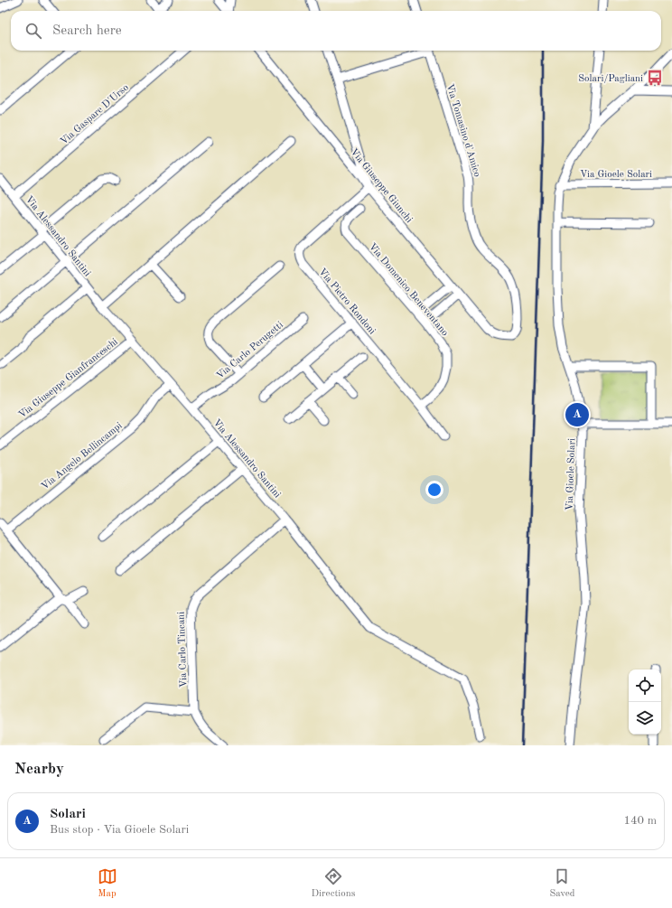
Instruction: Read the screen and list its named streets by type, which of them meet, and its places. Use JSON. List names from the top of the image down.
{
  "streets": {
    "street": [
      "Via Gaspare D'Urso",
      "Via Tomasino d'Amico",
      "Via Gioele Solari",
      "Via Giuseppe Giunchi",
      "Via Alessandro Santini",
      "Via Domenico Beneventano",
      "Via Pietro Rondoni",
      "Via Carlo Perugetti",
      "Via Giuseppe Gianfranceschi",
      "Via Angelo Bellincampi",
      "Via Carlo Tincani"
    ]
  },
  "crossings": [
    ["Via Gaspare D'Urso", "Via Alessandro Santini"],
    ["Via Tomasino d'Amico", "Via Giuseppe Giunchi"],
    ["Via Giuseppe Giunchi", "Via Pietro Rondoni"],
    ["Via Alessandro Santini", "Via Carlo Perugetti"],
    ["Via Alessandro Santini", "Via Giuseppe Gianfranceschi"],
    ["Via Alessandro Santini", "Via Angelo Bellincampi"],
    ["Via Alessandro Santini", "Via Carlo Tincani"],
    ["Via Domenico Beneventano", "Via Pietro Rondoni"]
  ],
  "places": {
    "bus stop": ["Solari/Pagliani"]
  },
  "page": {
    "search": "Search here",
    "pins": "A",
    "heading": "Nearby",
    "list": [
      {
        "mark": "A",
        "name": "Solari",
        "note": "Bus stop · Via Gioele Solari",
        "value": "140 m"
      }
    ],
    "nav": ["Map", "Directions", "Saved"]
  }
}
